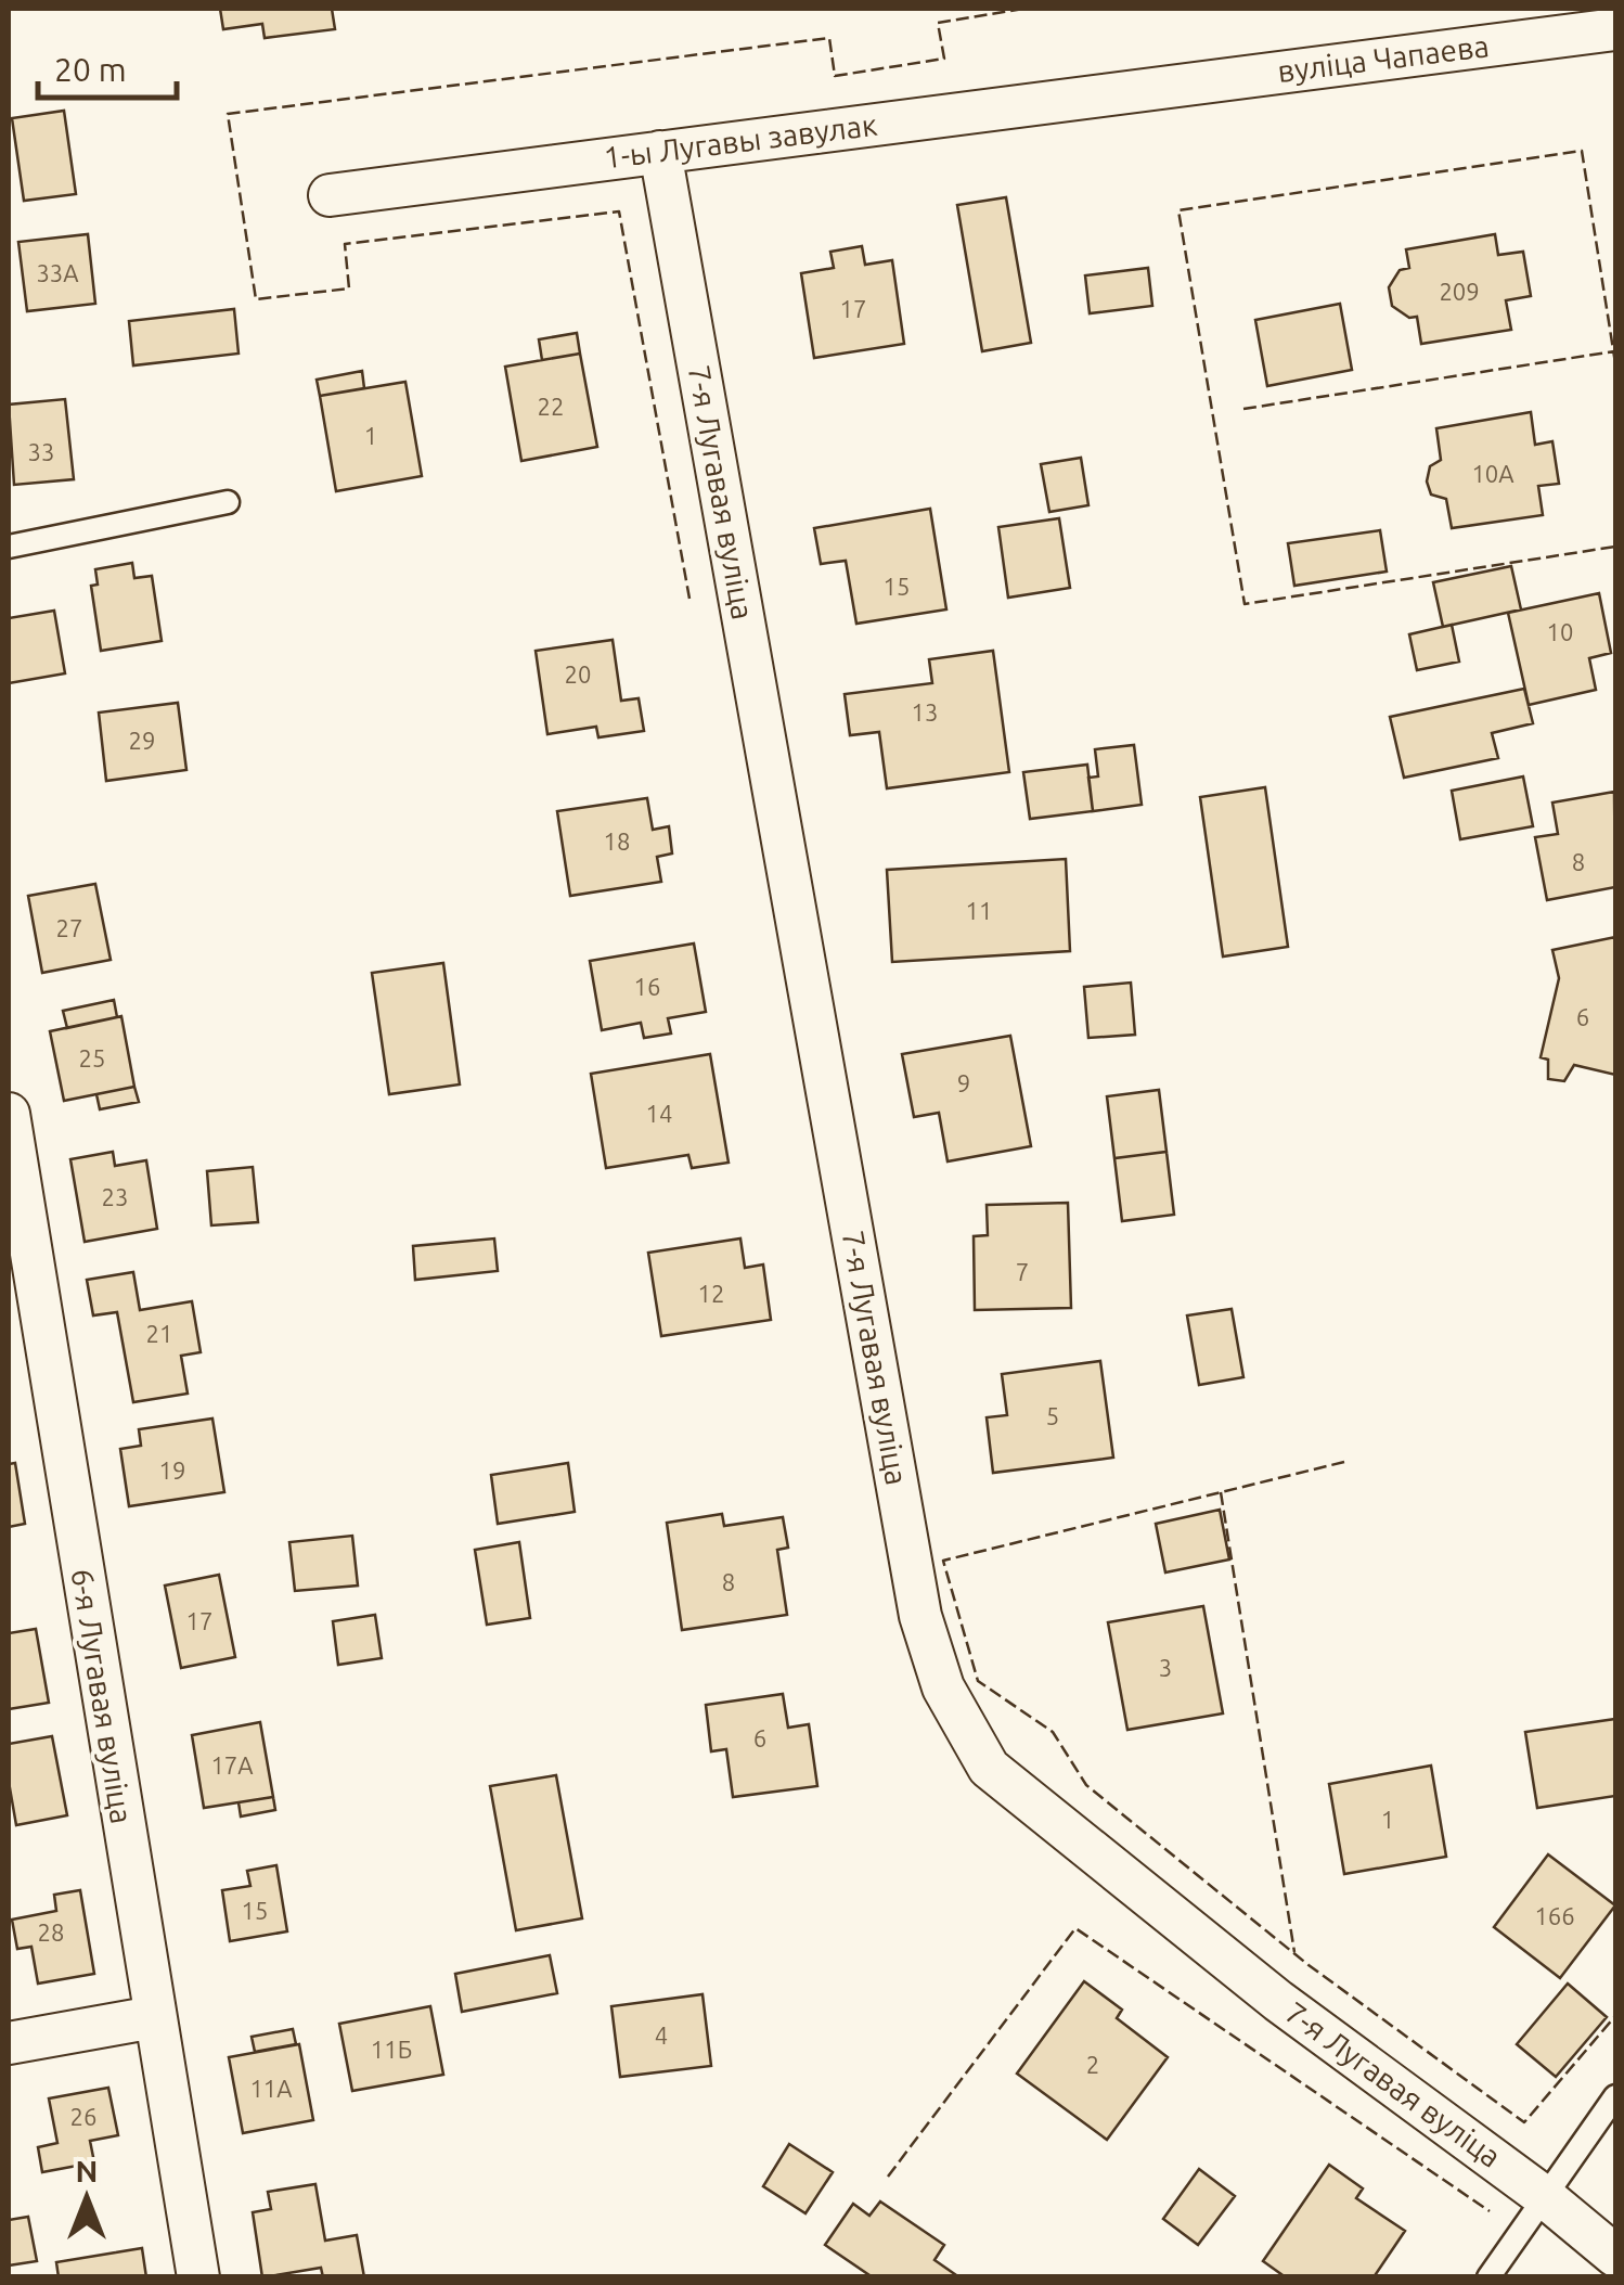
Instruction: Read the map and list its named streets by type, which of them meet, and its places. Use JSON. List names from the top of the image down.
{
  "streets": {
    "street": [
      "вуліца Чапаева",
      "1-ы Лугавы завулак",
      "7-я Лугавая вуліца",
      "6-я Лугавая вуліца"
    ]
  },
  "crossings": [
    ["вуліца Чапаева", "1-ы Лугавы завулак"],
    ["1-ы Лугавы завулак", "7-я Лугавая вуліца"]
  ],
  "house_numbers": [
    "33А",
    "209",
    "17",
    "22",
    "1",
    "33",
    "10А",
    "15",
    "10",
    "20",
    "13",
    "29",
    "18",
    "8",
    "11",
    "27",
    "16",
    "6",
    "25",
    "9",
    "14",
    "23",
    "7",
    "12",
    "21",
    "5",
    "19",
    "8",
    "17",
    "3",
    "6",
    "17А",
    "1",
    "15",
    "166",
    "28",
    "4",
    "11Б",
    "2",
    "11А",
    "26"
  ],
  "scale_bar": "20 m",
  "north": "top"
}
